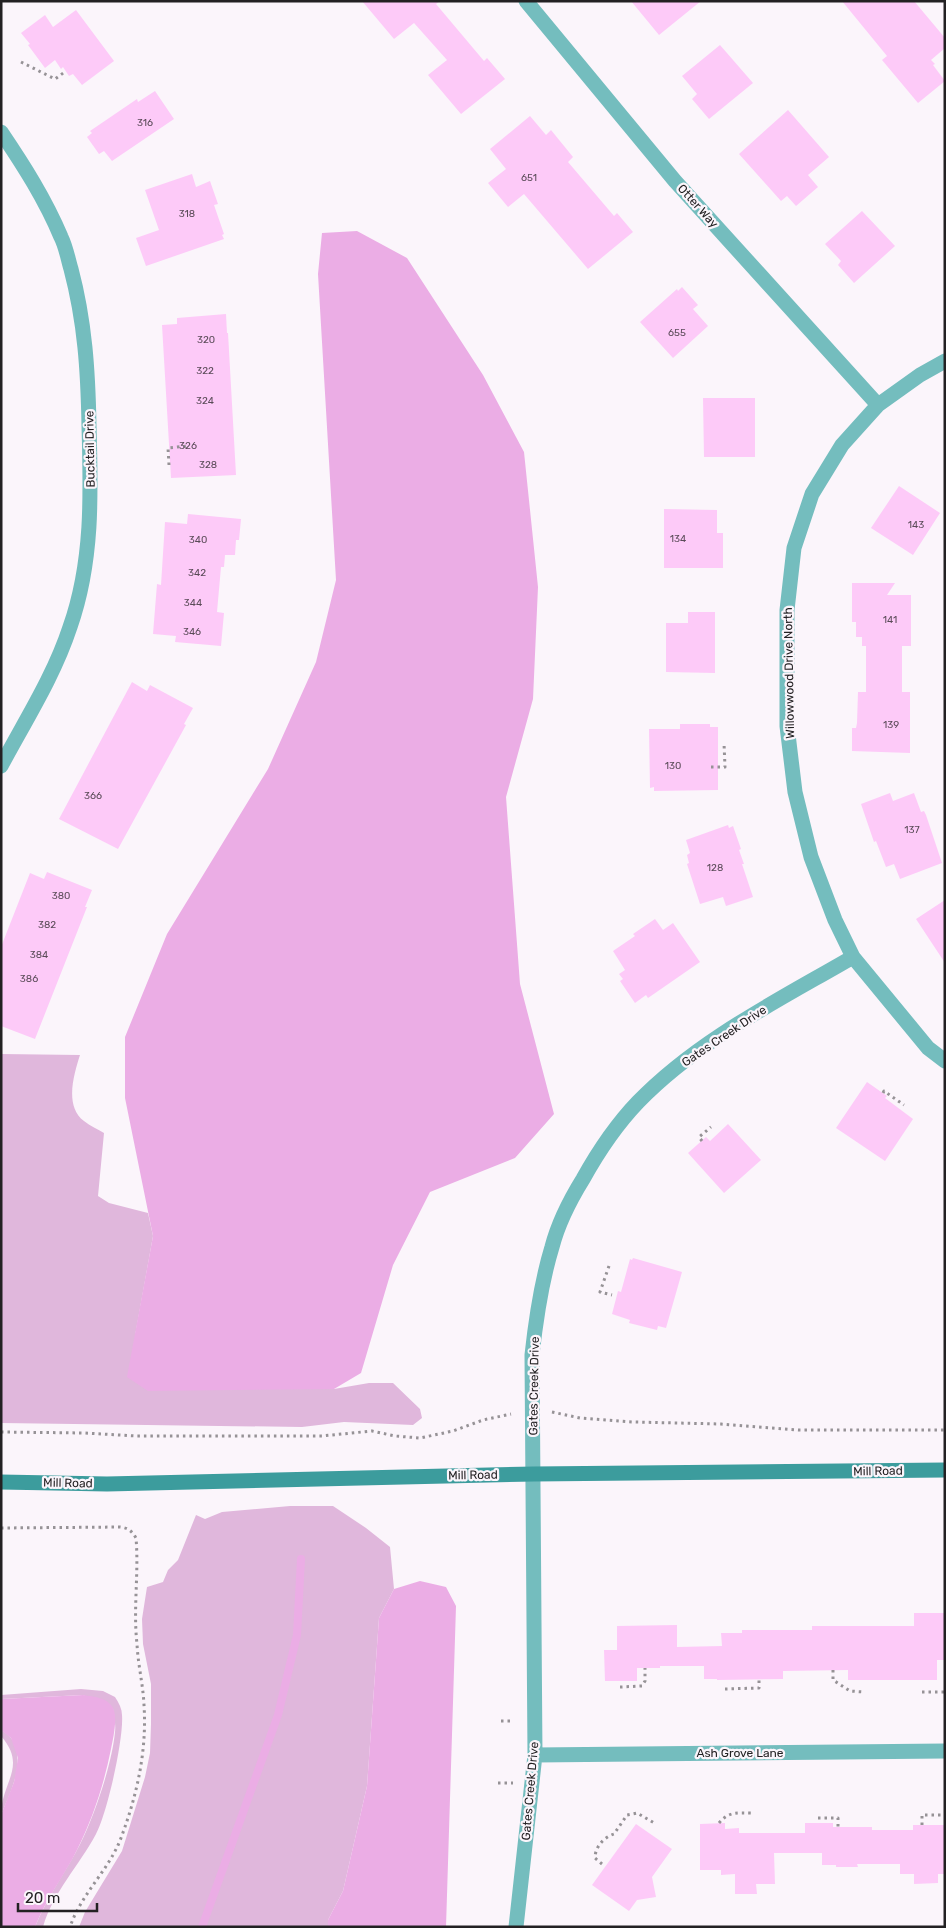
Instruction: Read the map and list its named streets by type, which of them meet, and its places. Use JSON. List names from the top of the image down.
{
  "streets": {
    "street": [
      "Otter Way",
      "Bucktail Drive",
      "Willowwood Drive North",
      "Gates Creek Drive",
      "Mill Road",
      "Ash Grove Lane"
    ]
  },
  "crossings": [
    ["Otter Way", "Willowwood Drive North"],
    ["Willowwood Drive North", "Gates Creek Drive"],
    ["Gates Creek Drive", "Mill Road"],
    ["Gates Creek Drive", "Ash Grove Lane"]
  ],
  "house_numbers": [
    "316",
    "651",
    "318",
    "655",
    "320",
    "322",
    "324",
    "326",
    "328",
    "143",
    "134",
    "340",
    "342",
    "344",
    "141",
    "346",
    "139",
    "130",
    "366",
    "137",
    "128",
    "380",
    "382",
    "384",
    "386"
  ],
  "scale_bar": "20 m"
}
